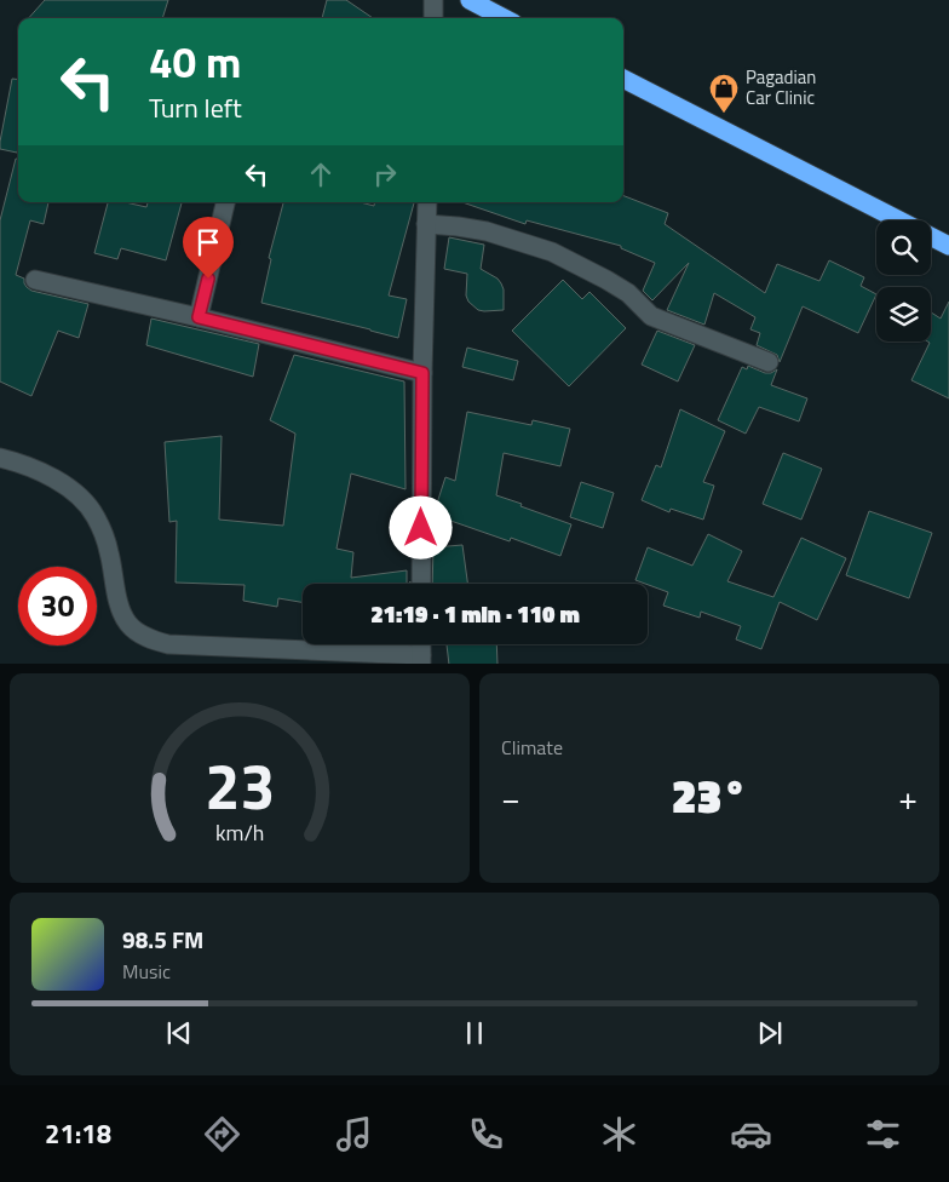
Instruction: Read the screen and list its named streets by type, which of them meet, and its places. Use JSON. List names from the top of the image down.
{
  "places": {
    "shop": ["Pagadian Car Clinic"]
  },
  "page": {
    "turn": ["40 m", "Turn left"],
    "limit": "30",
    "trip": "21:19 · 1 min · 110 m",
    "tile": "Climate",
    "heat": ["−", "23°", "+"],
    "song": ["98.5 FM", "Music"],
    "tabs": "21:18",
    "gauge": ["23", "km/h"]
  }
}
